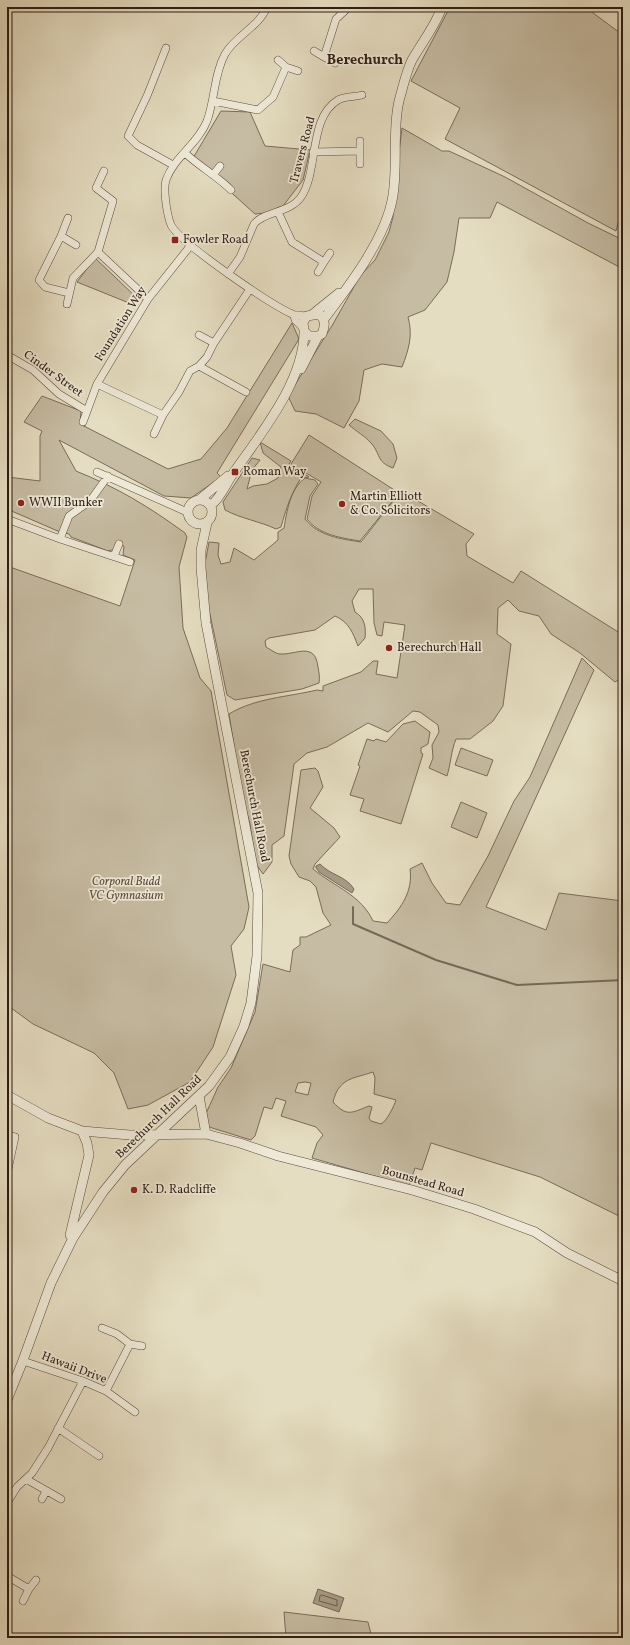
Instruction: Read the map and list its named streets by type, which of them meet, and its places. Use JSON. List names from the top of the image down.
{
  "streets": {
    "street": [
      "Travers Road",
      "Foundation Way",
      "Cinder Street",
      "Berechurch Hall Road",
      "Bounstead Road",
      "Hawaii Drive"
    ]
  },
  "crossings": [
    ["Foundation Way", "Cinder Street"],
    ["Berechurch Hall Road", "Bounstead Road"],
    ["Berechurch Hall Road", "Hawaii Drive"]
  ],
  "districts": ["Berechurch"],
  "parks": ["Corporal Budd VC Gymnasium"],
  "places": {
    "transit": ["Fowler Road", "Roman Way"],
    "other": [
      "WWII Bunker",
      "Martin Elliott & Co. Solicitors",
      "Berechurch Hall",
      "K. D. Radcliffe"
    ]
  }
}
